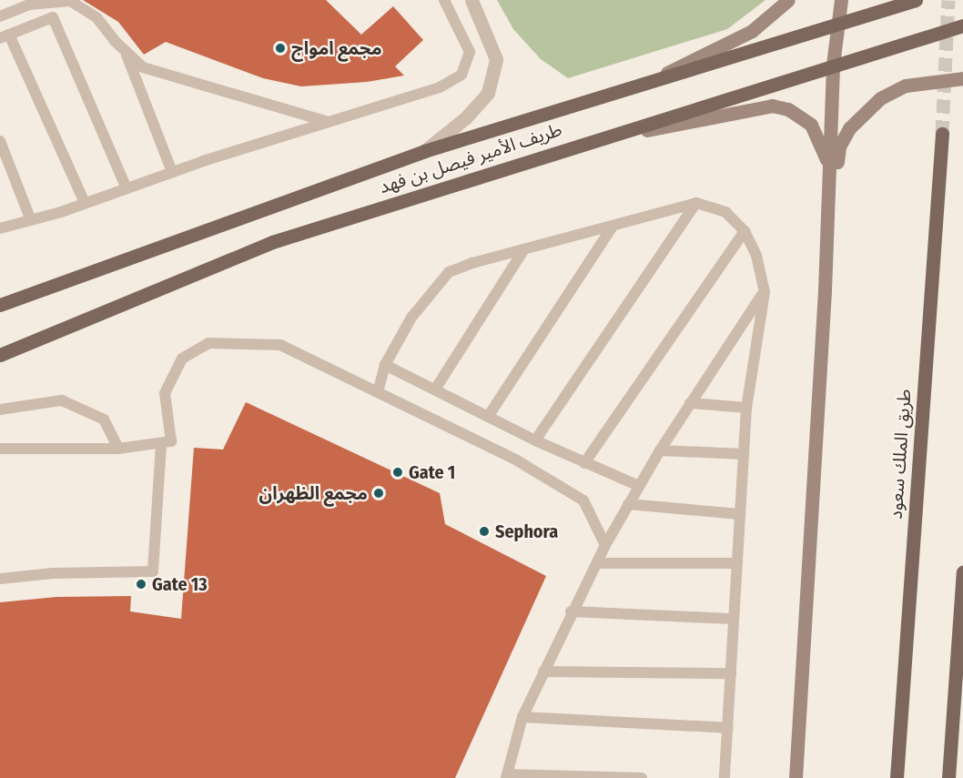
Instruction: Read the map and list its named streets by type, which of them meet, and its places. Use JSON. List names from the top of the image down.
{
  "streets": {
    "main road": ["طريف الأمير فيصل بن فهد", "طريق الملك سعود"]
  },
  "places": [
    "مجمع امواج",
    "Gate 1",
    "مجمع الظهران",
    "Sephora",
    "Gate 13"
  ]
}
